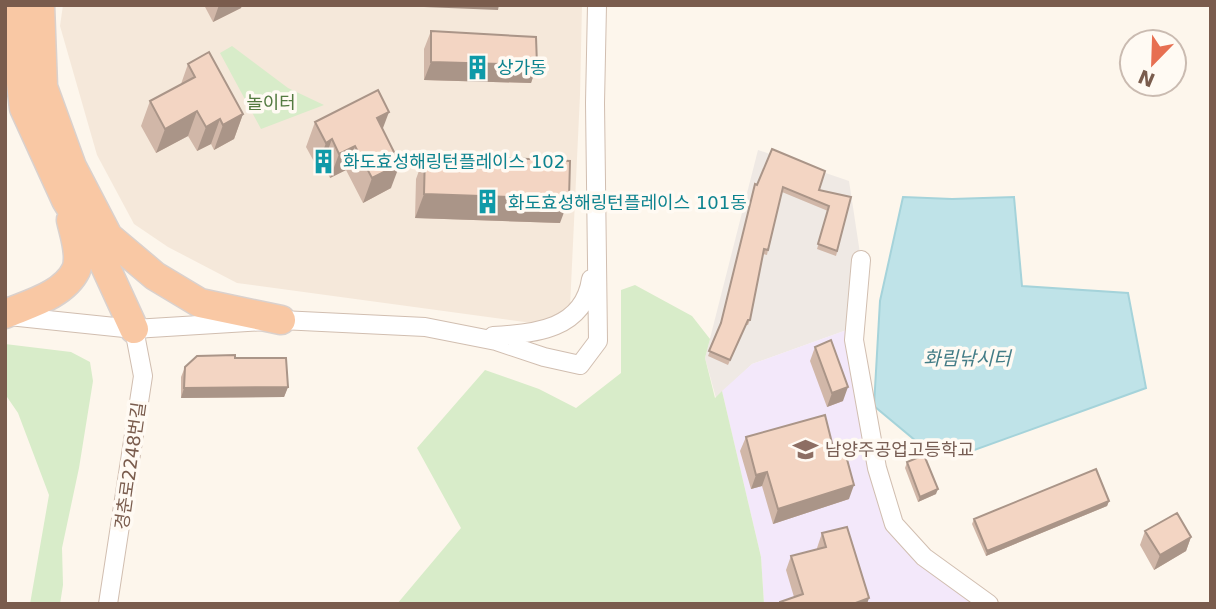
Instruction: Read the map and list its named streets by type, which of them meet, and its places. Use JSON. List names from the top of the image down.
{
  "streets": {
    "street": ["경춘로2248번길"]
  },
  "water": ["화림낚시터"],
  "parks": ["놀이터"],
  "places": {
    "building": ["상가동", "화도효성해링턴플레이스 102", "화도효성해링턴플레이스 101동"],
    "school or university": ["남양주공업고등학교"]
  },
  "north": "bottom left"
}
